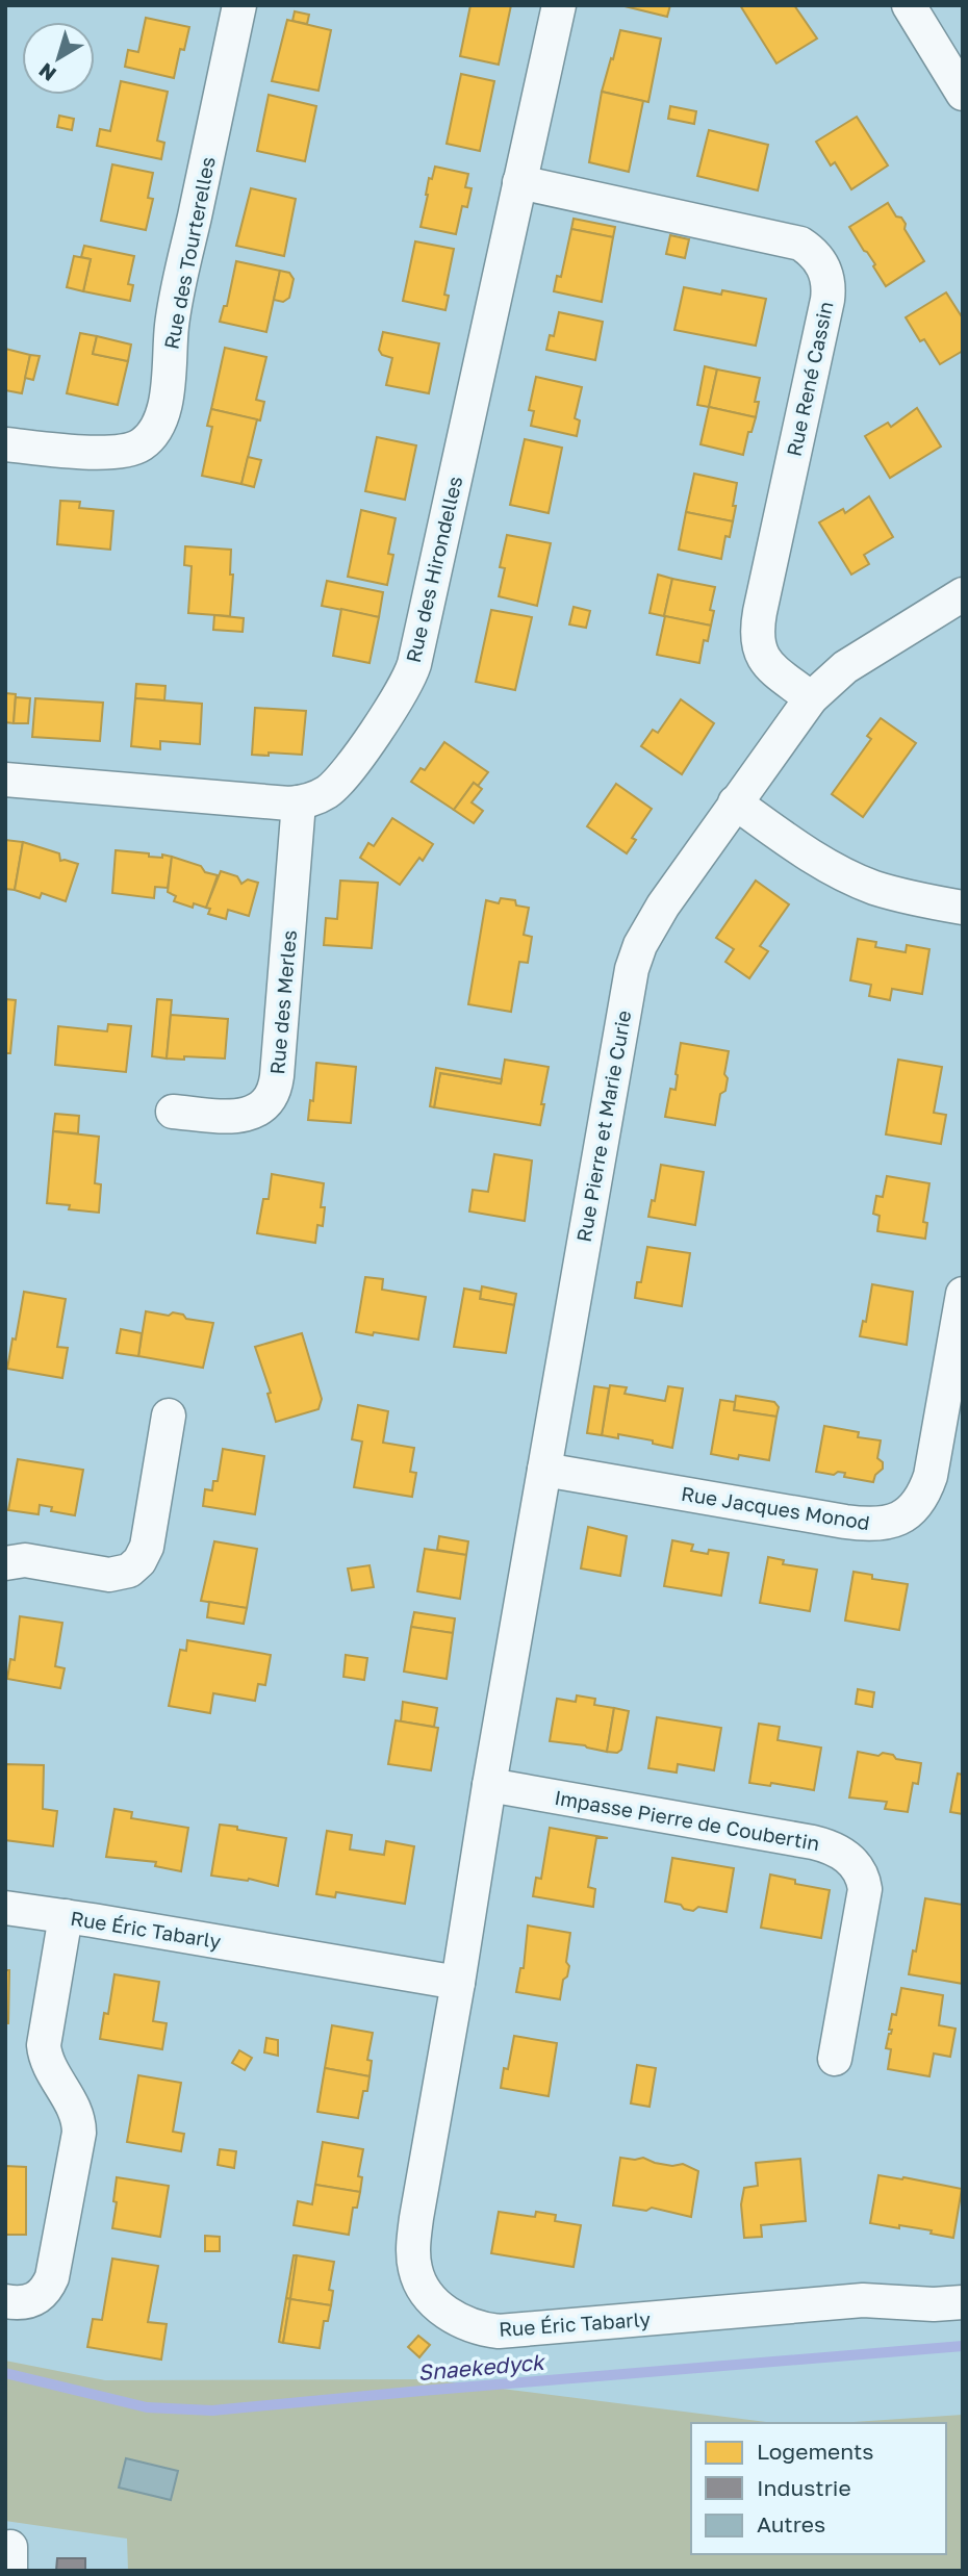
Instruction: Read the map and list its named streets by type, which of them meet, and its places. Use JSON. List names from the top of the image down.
{
  "streets": {
    "street": [
      "Rue des Tourterelles",
      "Rue René Cassin",
      "Rue des Hirondelles",
      "Rue des Merles",
      "Rue Pierre et Marie Curie",
      "Rue Jacques Monod",
      "Impasse Pierre de Coubertin",
      "Rue Éric Tabarly"
    ]
  },
  "crossings": [
    ["Rue René Cassin", "Rue des Hirondelles"],
    ["Rue René Cassin", "Rue Pierre et Marie Curie"],
    ["Rue des Hirondelles", "Rue des Merles"],
    ["Rue Pierre et Marie Curie", "Rue Jacques Monod"],
    ["Rue Pierre et Marie Curie", "Impasse Pierre de Coubertin"],
    ["Rue Pierre et Marie Curie", "Rue Éric Tabarly"],
    ["Impasse Pierre de Coubertin", "Rue Éric Tabarly"]
  ],
  "water": ["Snaekedyck"],
  "legend": ["Logements", "Industrie", "Autres"],
  "north": "bottom left"
}
